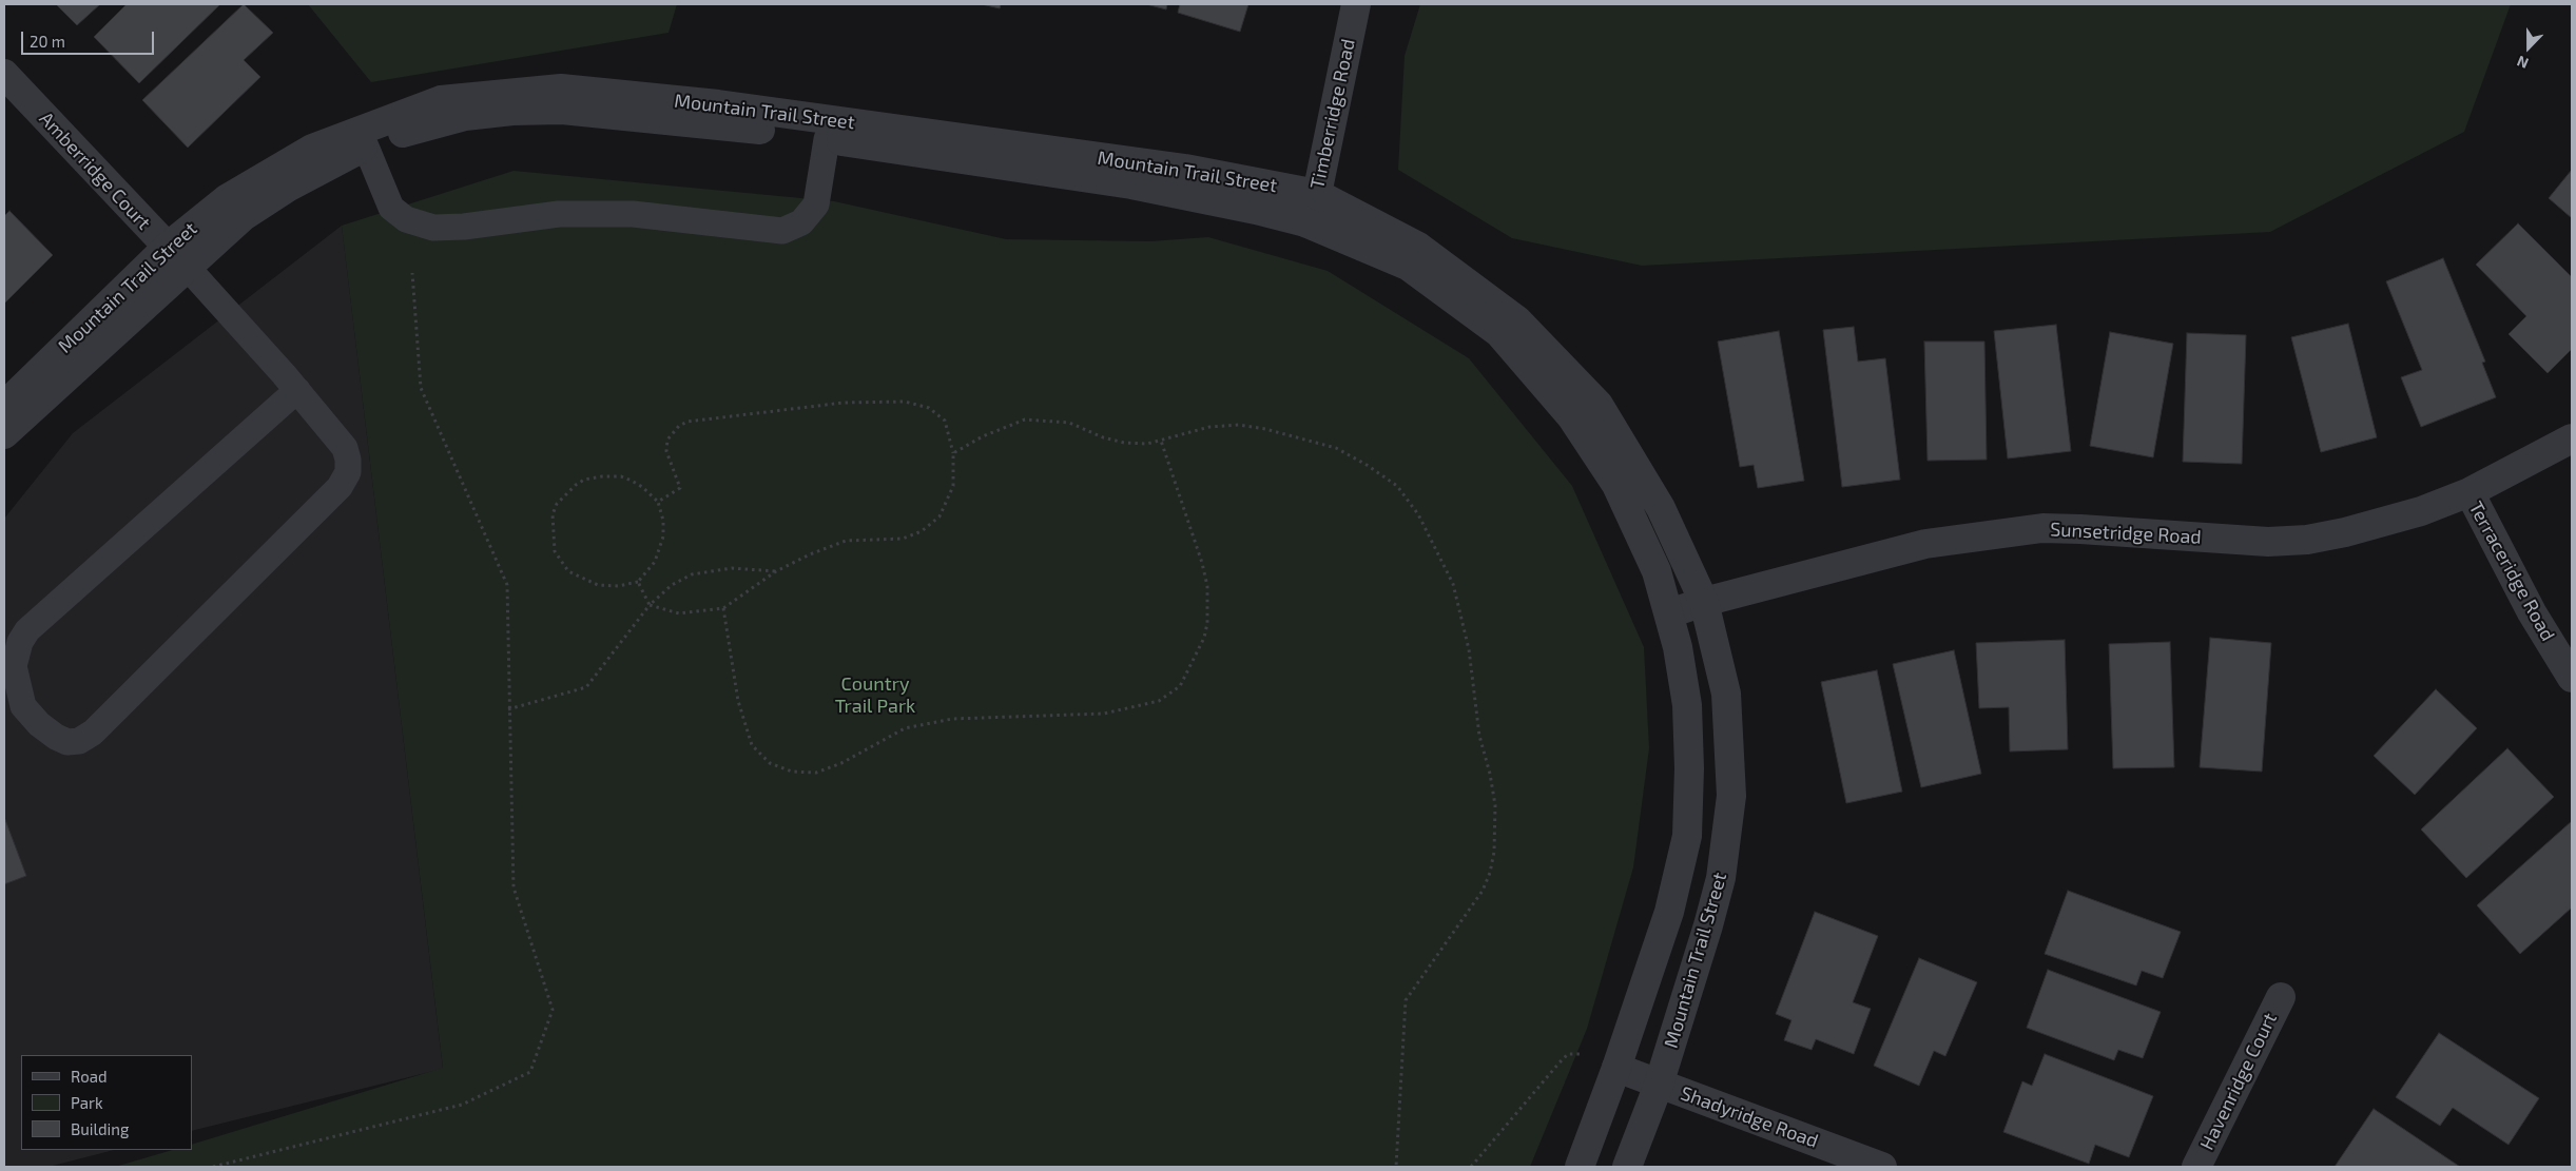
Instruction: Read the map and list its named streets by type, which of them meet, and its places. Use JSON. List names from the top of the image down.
{
  "streets": {
    "street": [
      "Mountain Trail Street",
      "Timberridge Road",
      "Amberridge Court",
      "Sunsetridge Road",
      "Terraceridge Road",
      "Havenridge Court",
      "Shadyridge Road"
    ]
  },
  "crossings": [
    ["Mountain Trail Street", "Timberridge Road"],
    ["Mountain Trail Street", "Amberridge Court"],
    ["Mountain Trail Street", "Sunsetridge Road"],
    ["Mountain Trail Street", "Shadyridge Road"],
    ["Sunsetridge Road", "Terraceridge Road"]
  ],
  "parks": ["Country Trail Park"],
  "legend": ["Road", "Park", "Building"],
  "scale_bar": "20 m",
  "north": "bottom"
}
